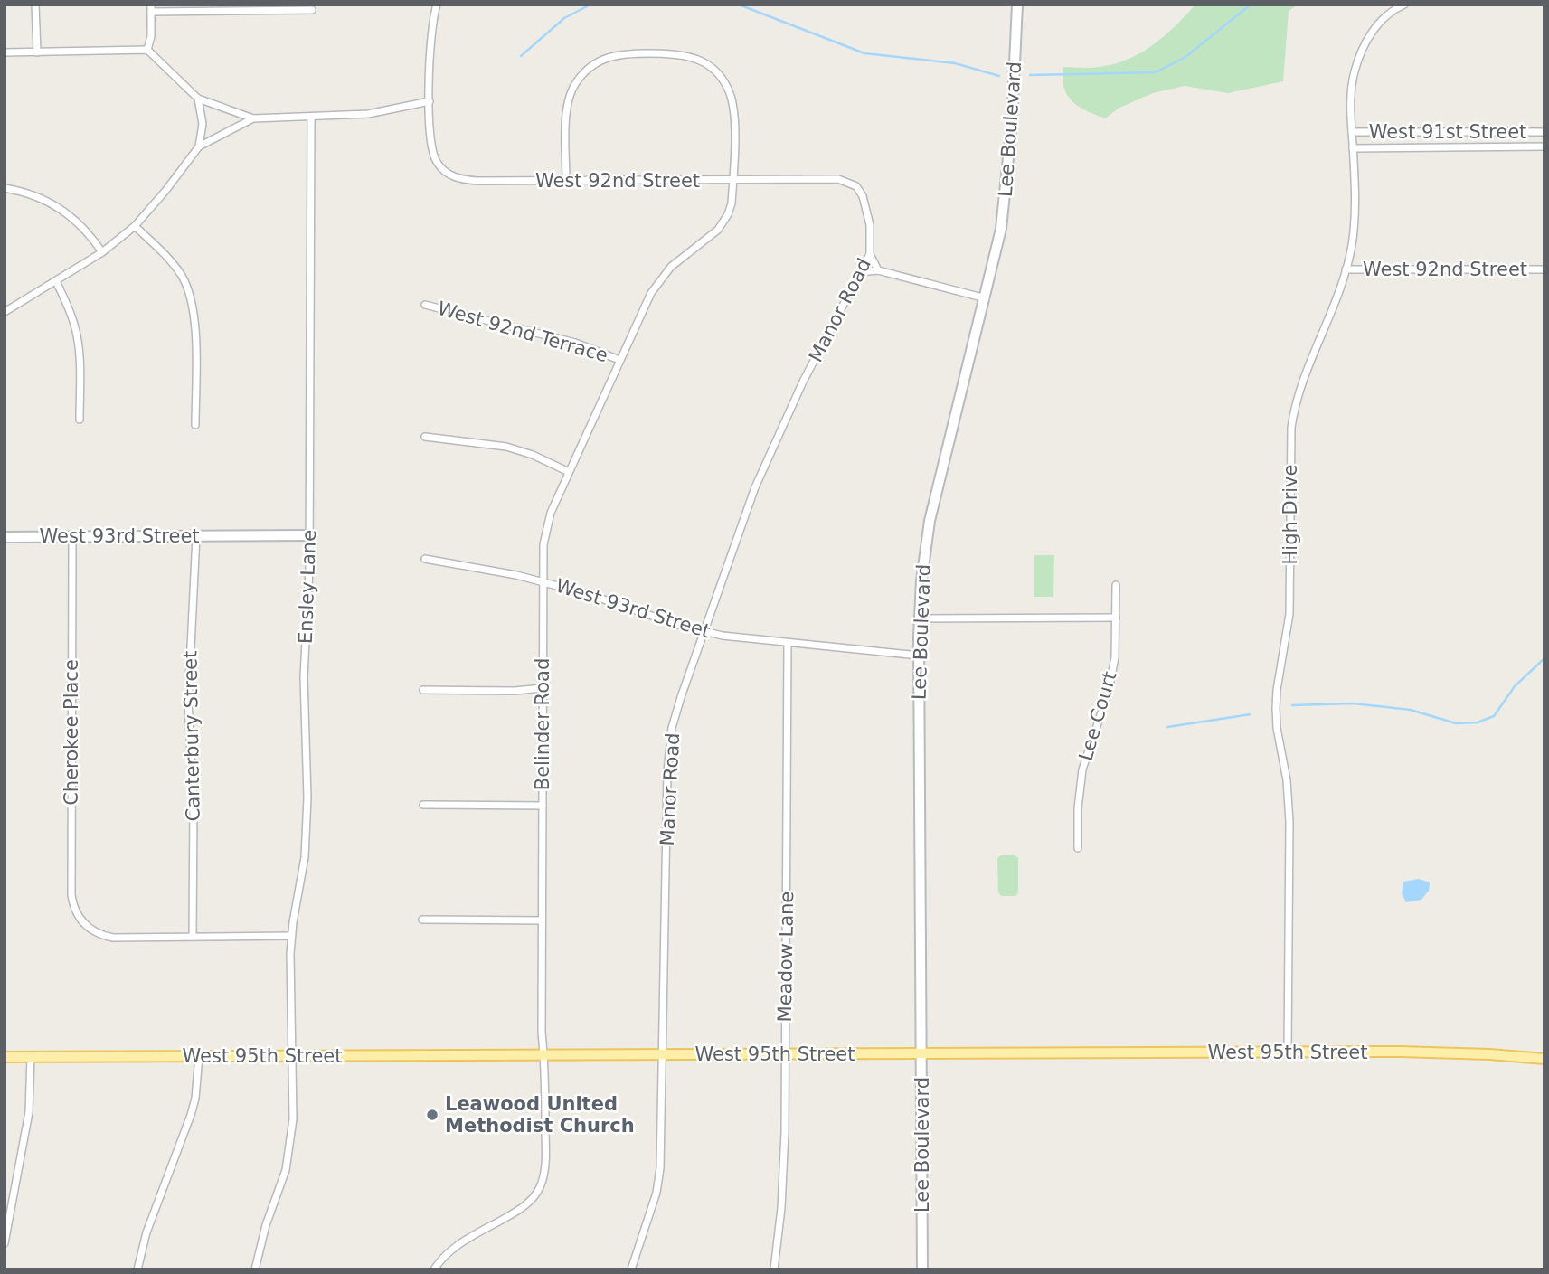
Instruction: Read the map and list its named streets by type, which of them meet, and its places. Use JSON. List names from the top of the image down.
{
  "streets": {
    "main road": ["West 95th Street"],
    "street": [
      "Lee Boulevard",
      "West 91st Street",
      "West 92nd Street",
      "Manor Road",
      "West 92nd Terrace",
      "High Drive",
      "West 93rd Street",
      "Ensley Lane",
      "Lee Court",
      "Belinder Road",
      "Cherokee Place",
      "Canterbury Street",
      "Meadow Lane"
    ]
  },
  "crossings": [
    ["Lee Boulevard", "West 93rd Street"],
    ["Lee Boulevard", "West 95th Street"],
    ["West 91st Street", "High Drive"],
    ["West 92nd Street", "Manor Road"],
    ["West 92nd Street", "High Drive"],
    ["West 92nd Street", "Belinder Road"],
    ["Manor Road", "West 93rd Street"],
    ["Manor Road", "West 95th Street"],
    ["West 92nd Terrace", "Belinder Road"],
    ["High Drive", "West 95th Street"],
    ["West 93rd Street", "Ensley Lane"],
    ["West 93rd Street", "Belinder Road"],
    ["West 93rd Street", "Cherokee Place"],
    ["West 93rd Street", "Canterbury Street"],
    ["West 93rd Street", "Meadow Lane"],
    ["Ensley Lane", "West 95th Street"],
    ["Belinder Road", "West 95th Street"],
    ["Cherokee Place", "Canterbury Street"],
    ["Meadow Lane", "West 95th Street"]
  ],
  "places": ["Leawood United Methodist Church"]
}
